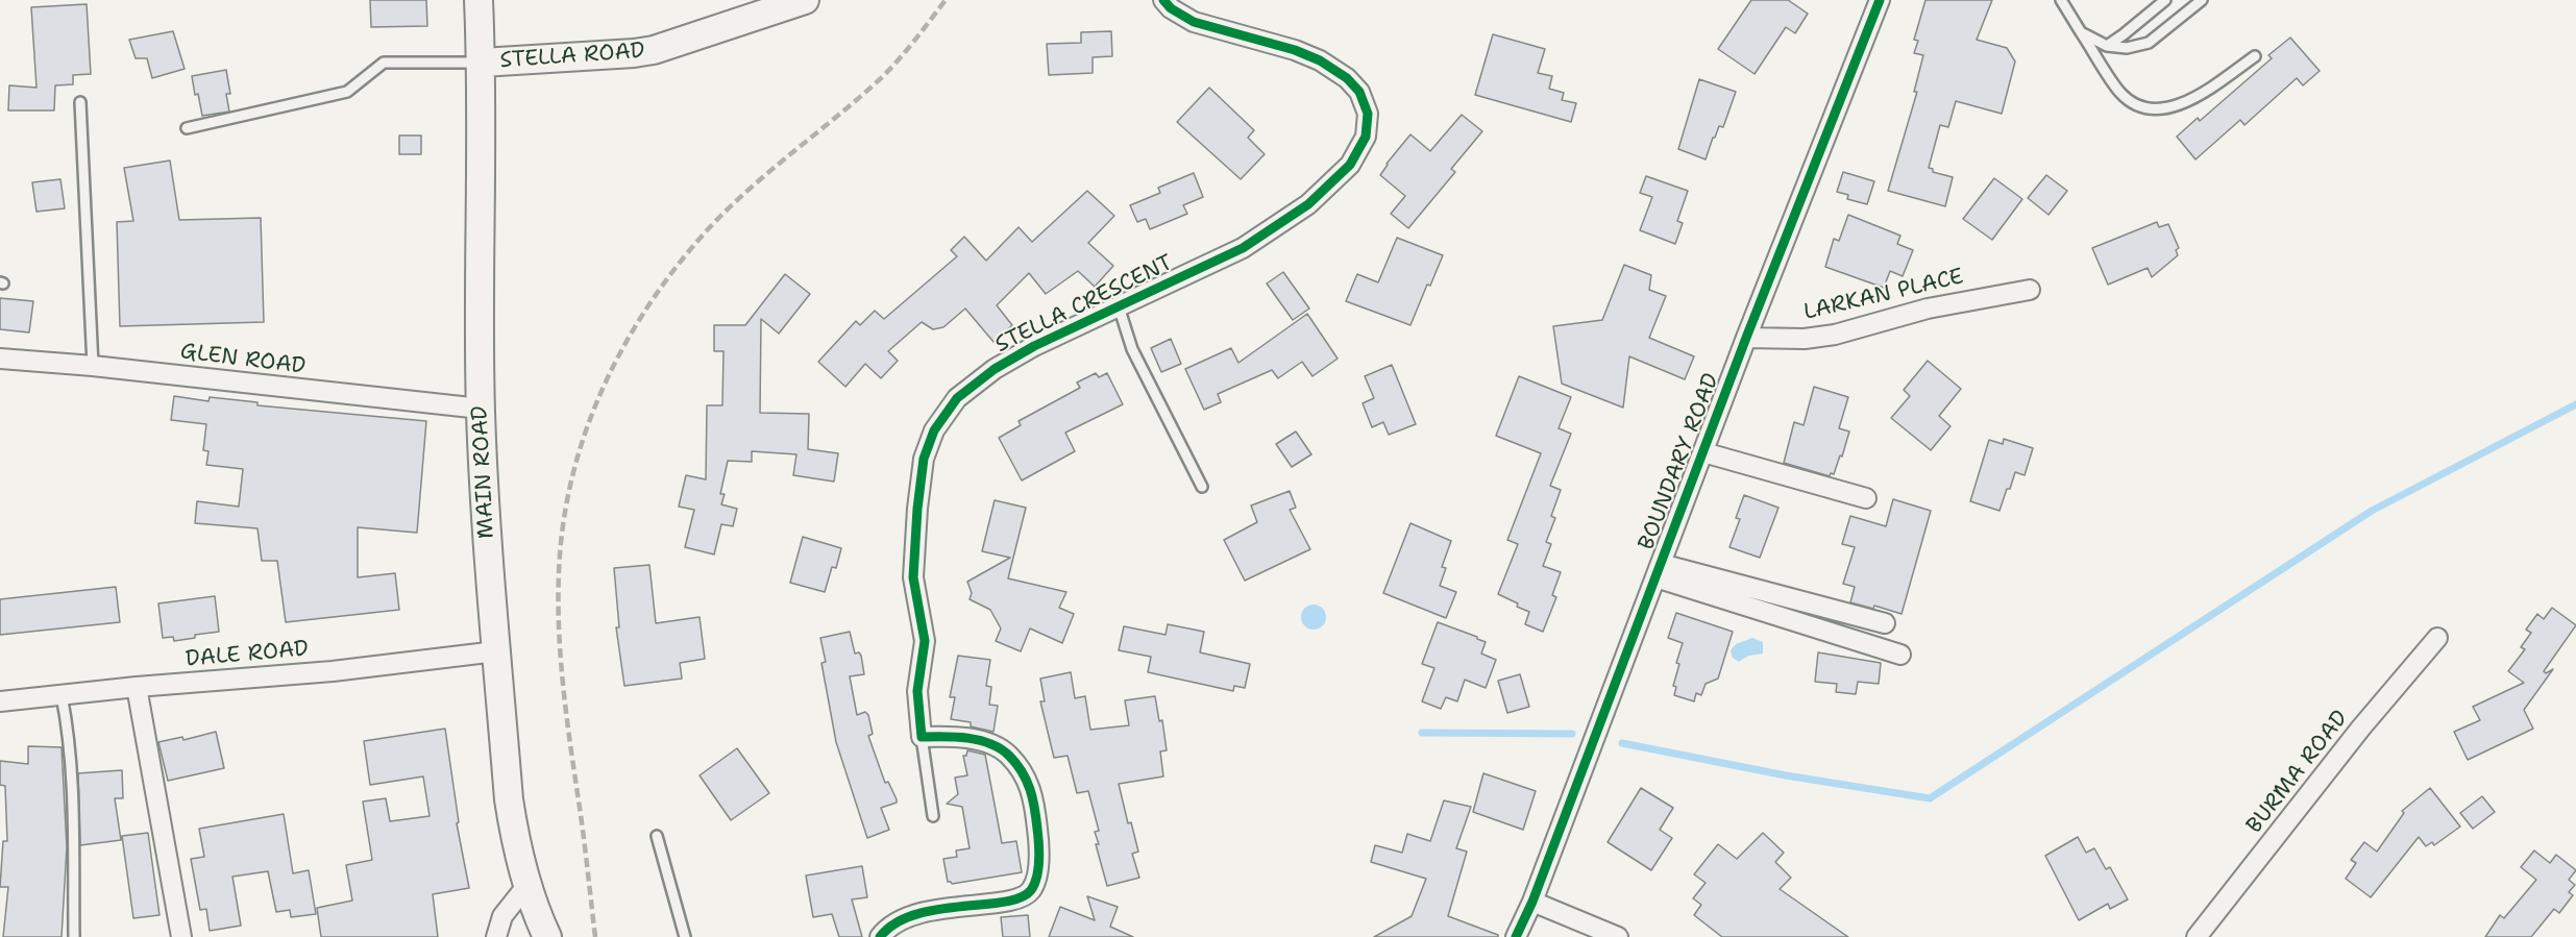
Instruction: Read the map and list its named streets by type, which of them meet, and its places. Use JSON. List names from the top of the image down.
{
  "streets": {
    "main road": ["STELLA ROAD", "MAIN ROAD"],
    "street": [
      "LARKAN PLACE",
      "STELLA CRESCENT",
      "GLEN ROAD",
      "BOUNDARY ROAD",
      "DALE ROAD",
      "BURMA ROAD"
    ]
  },
  "crossings": [
    ["STELLA ROAD", "MAIN ROAD"],
    ["LARKAN PLACE", "BOUNDARY ROAD"],
    ["GLEN ROAD", "MAIN ROAD"],
    ["MAIN ROAD", "DALE ROAD"]
  ]
}
